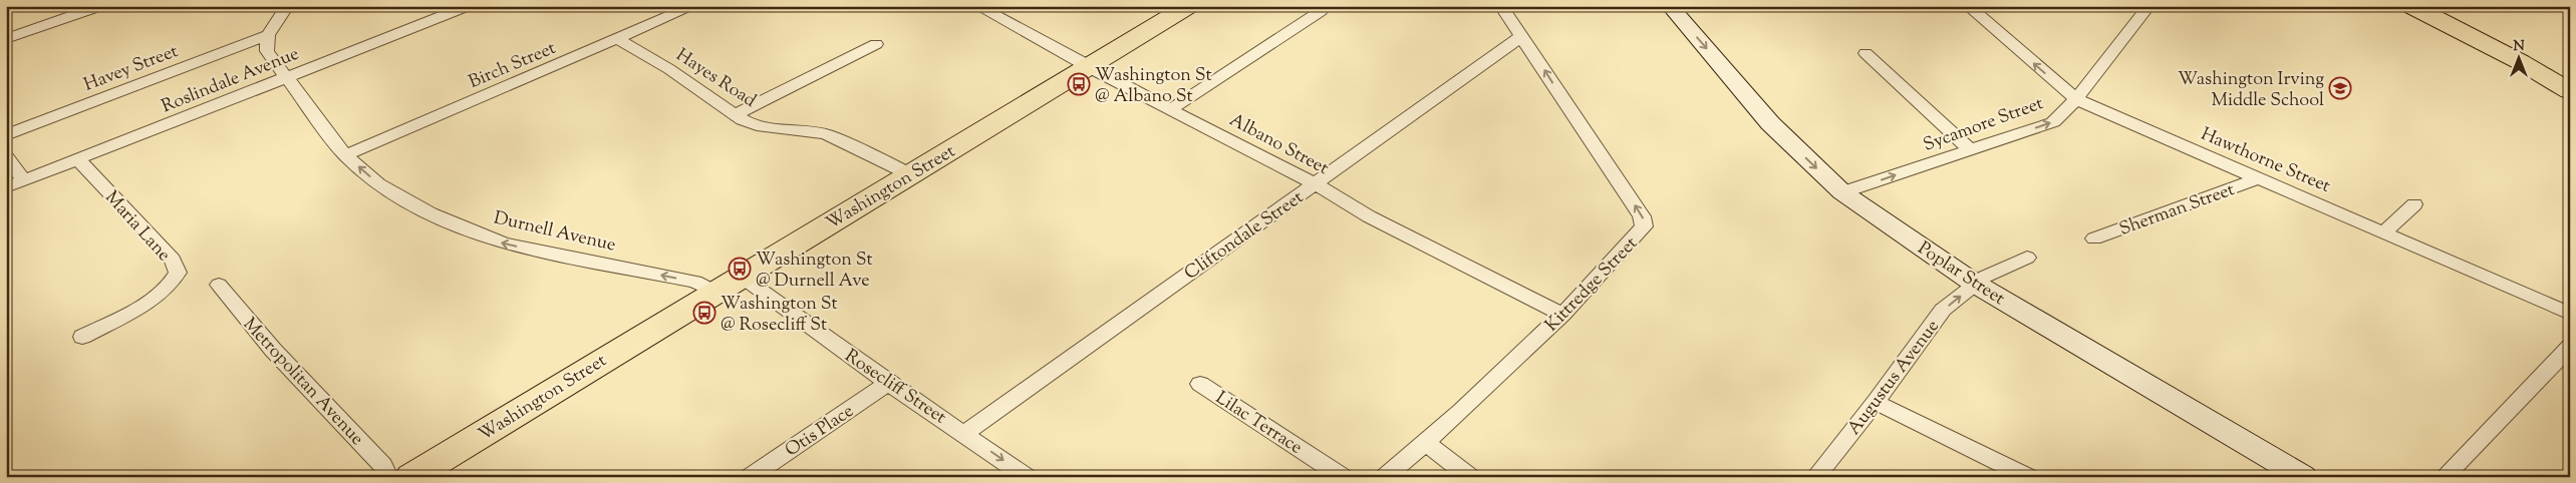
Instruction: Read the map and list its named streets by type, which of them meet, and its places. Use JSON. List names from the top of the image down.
{
  "streets": {
    "main road": ["Washington Street"],
    "street": [
      "Birch Street",
      "Havey Street",
      "Hayes Road",
      "Roslindale Avenue",
      "Sycamore Street",
      "Albano Street",
      "Hawthorne Street",
      "Sherman Street",
      "Maria Lane",
      "Durnell Avenue",
      "Cliftondale Street",
      "Poplar Street",
      "Kittredge Street",
      "Augustus Avenue",
      "Metropolitan Avenue",
      "Rosecliff Street",
      "Lilac Terrace",
      "Otis Place"
    ]
  },
  "crossings": [
    ["Birch Street", "Hayes Road"],
    ["Birch Street", "Durnell Avenue"],
    ["Havey Street", "Durnell Avenue"],
    ["Hayes Road", "Washington Street"],
    ["Roslindale Avenue", "Maria Lane"],
    ["Roslindale Avenue", "Durnell Avenue"],
    ["Sycamore Street", "Hawthorne Street"],
    ["Sycamore Street", "Poplar Street"],
    ["Albano Street", "Washington Street"],
    ["Albano Street", "Cliftondale Street"],
    ["Albano Street", "Kittredge Street"],
    ["Hawthorne Street", "Sherman Street"],
    ["Washington Street", "Durnell Avenue"],
    ["Washington Street", "Rosecliff Street"],
    ["Cliftondale Street", "Kittredge Street"],
    ["Cliftondale Street", "Rosecliff Street"],
    ["Poplar Street", "Augustus Avenue"],
    ["Rosecliff Street", "Otis Place"]
  ],
  "one_way": [
    "Sycamore Street",
    "Durnell Avenue",
    "Kittredge Street",
    "Augustus Avenue"
  ],
  "places": {
    "bus stop": ["Washington St @ Albano St", "Washington St @ Durnell Ave", "Washington St @ Rosecliff St"],
    "school or university": ["Washington Irving Middle School"]
  },
  "north": "top"
}
